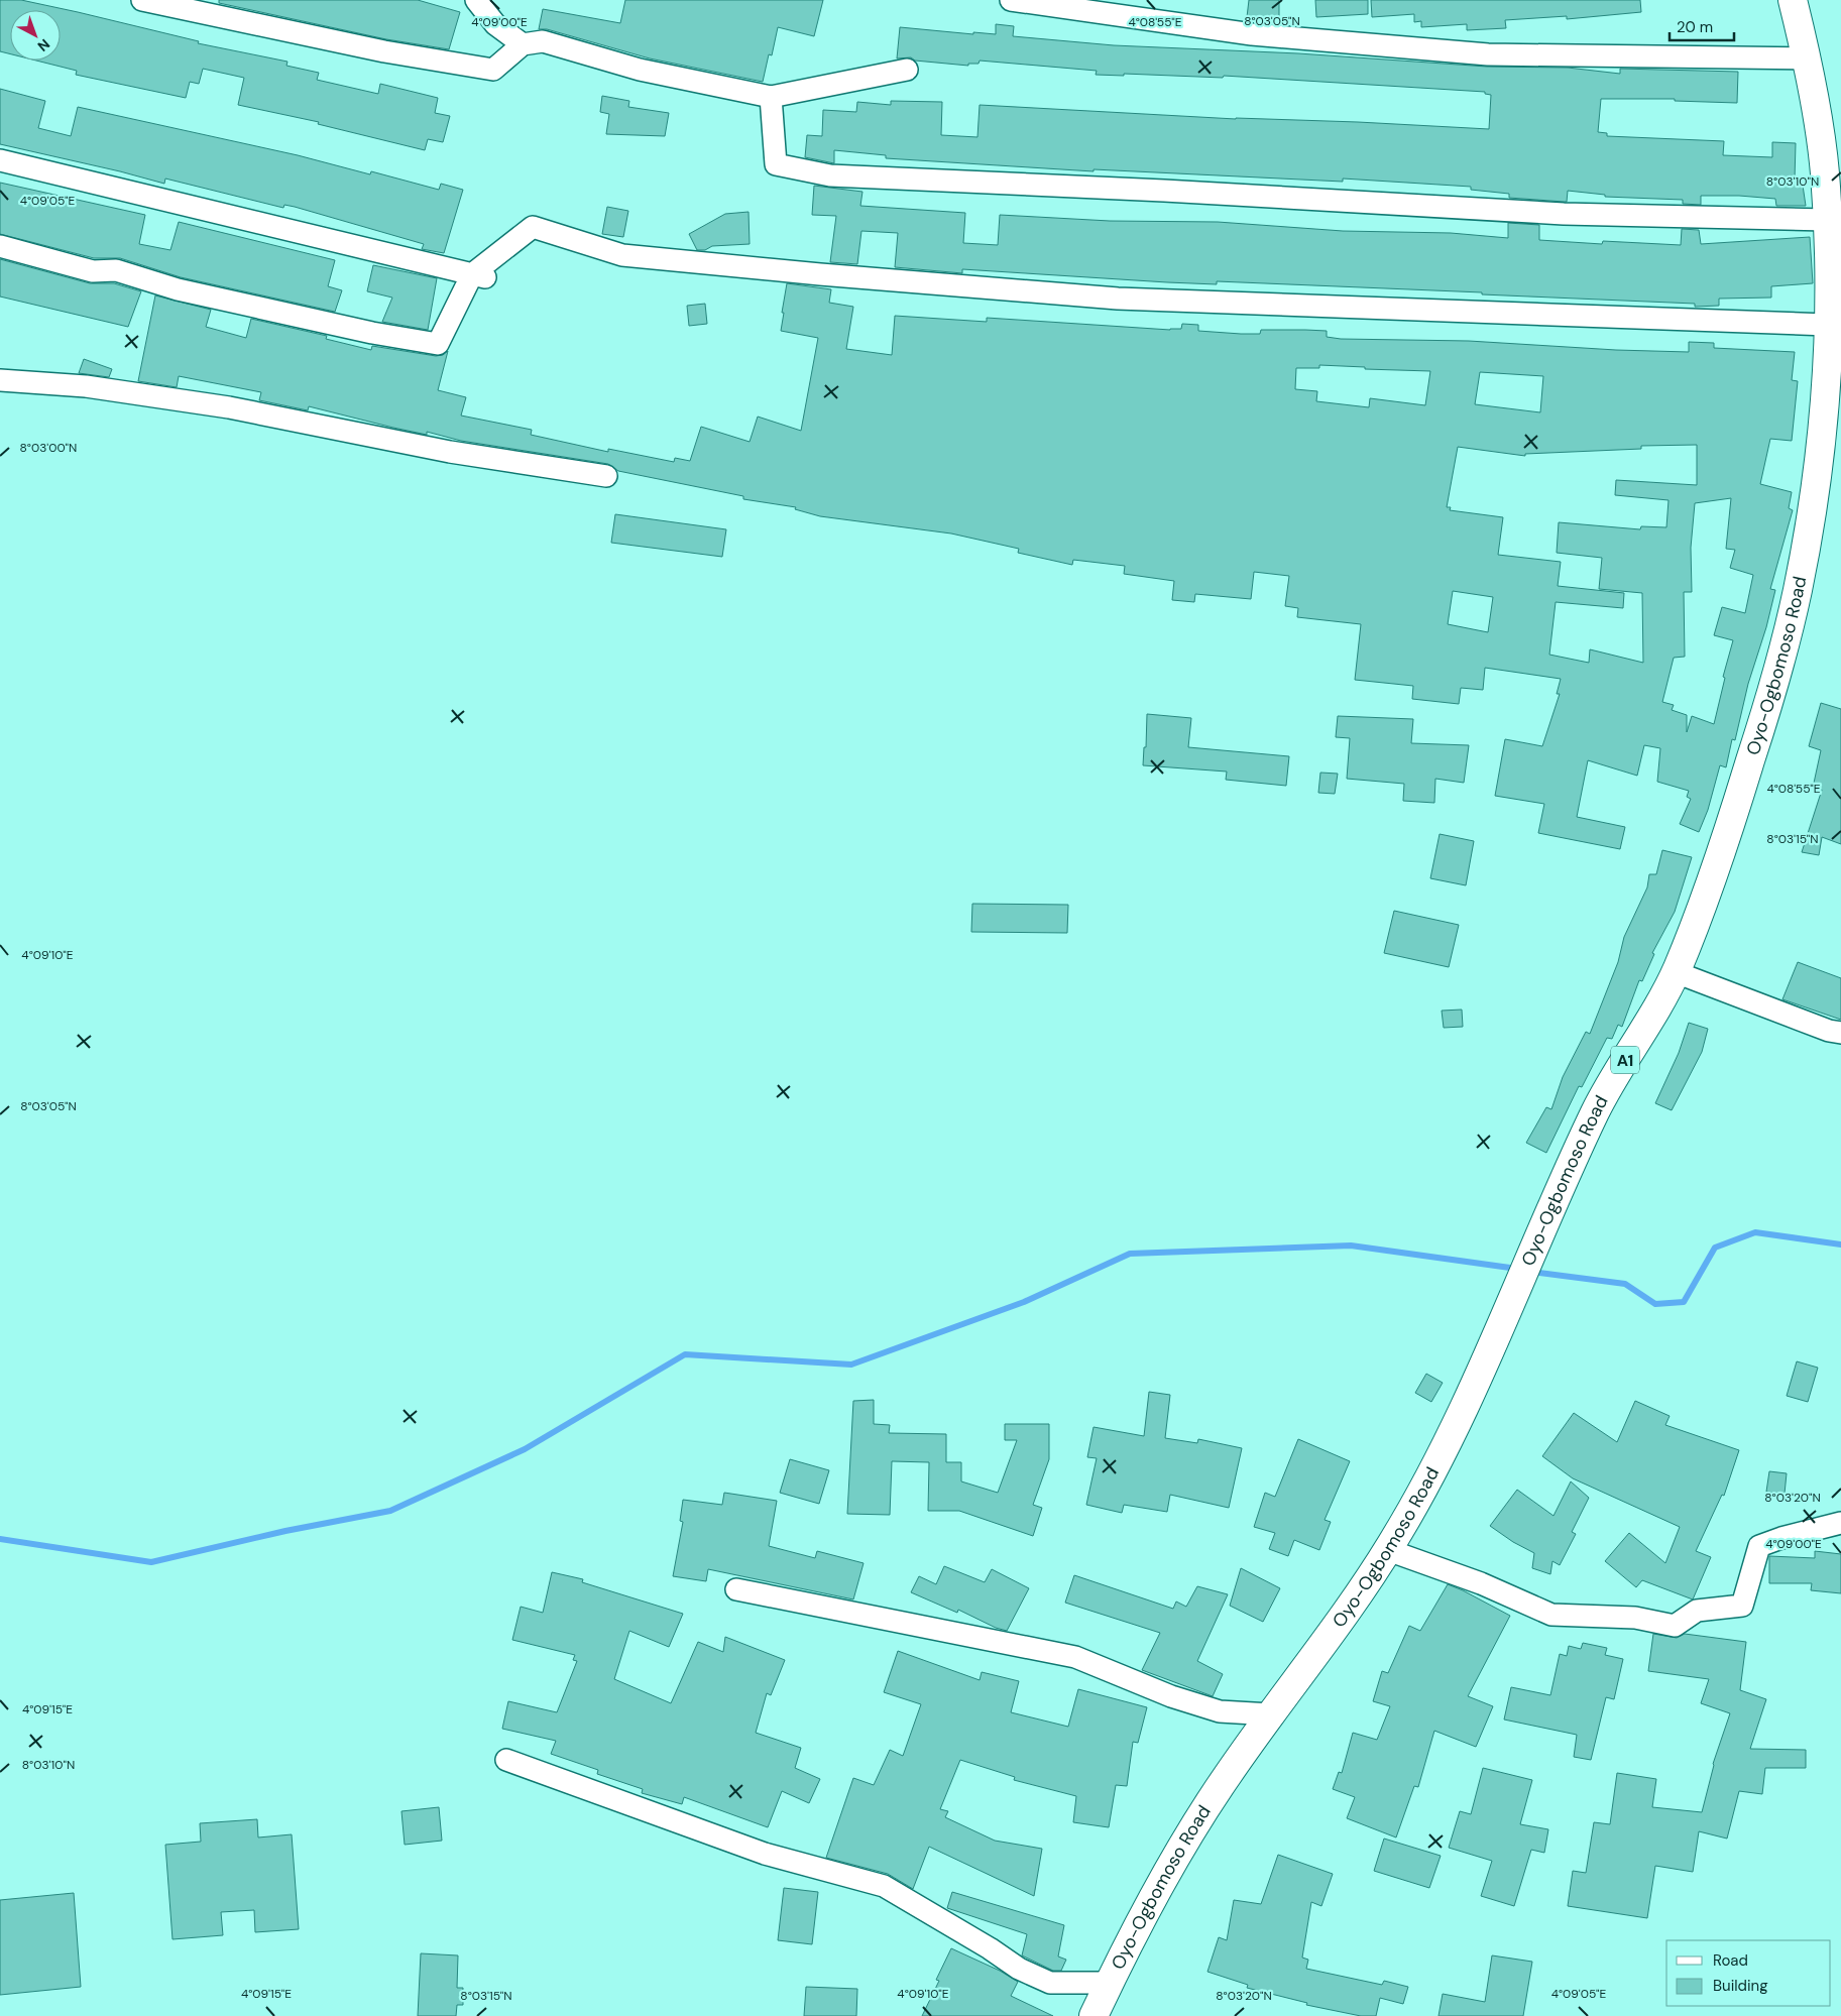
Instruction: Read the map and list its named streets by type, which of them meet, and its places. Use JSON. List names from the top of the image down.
{
  "streets": {
    "highway": ["Oyo-Ogbomoso Road", "A1"]
  },
  "legend": ["Road", "Building"],
  "scale_bar": "20 m",
  "north": "bottom right",
  "coordinates": [
    "8°03'05\"N",
    "4°09'00\"E",
    "4°08'55\"E",
    "8°03'10\"N",
    "4°09'05\"E",
    "8°03'00\"N",
    "8°03'15\"N",
    "4°09'10\"E",
    "8°03'20\"N",
    "4°09'15\"E"
  ]
}
